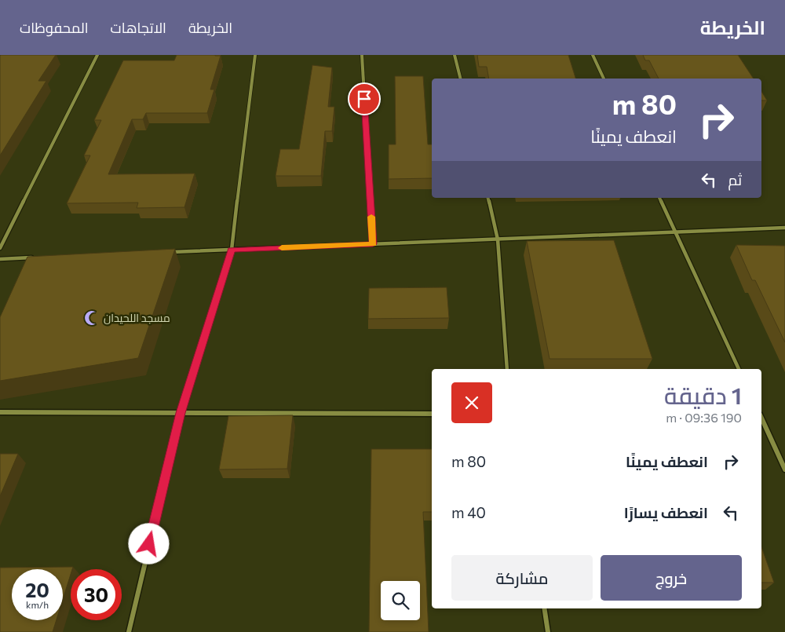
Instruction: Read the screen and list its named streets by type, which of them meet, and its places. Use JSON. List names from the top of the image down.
{
  "places": {
    "mosque": ["مسجد اللحيدان"]
  },
  "page": {
    "header": "الخريطة",
    "nav": ["الخريطة", "الاتجاهات", "المحفوظات"],
    "turn": ["80 m", "انعطف يمينًا"],
    "then": "ثم",
    "heading": ["1 دقيقة", "190 m · 09:36"],
    "list": [
      {
        "name": "انعطف يمينًا",
        "value": "80 m"
      },
      {
        "name": "انعطف يسارًا",
        "value": "40 m"
      }
    ],
    "buttons": ["خروج", "مشاركة"],
    "speed": "20 km/h",
    "limit": "30"
  }
}
